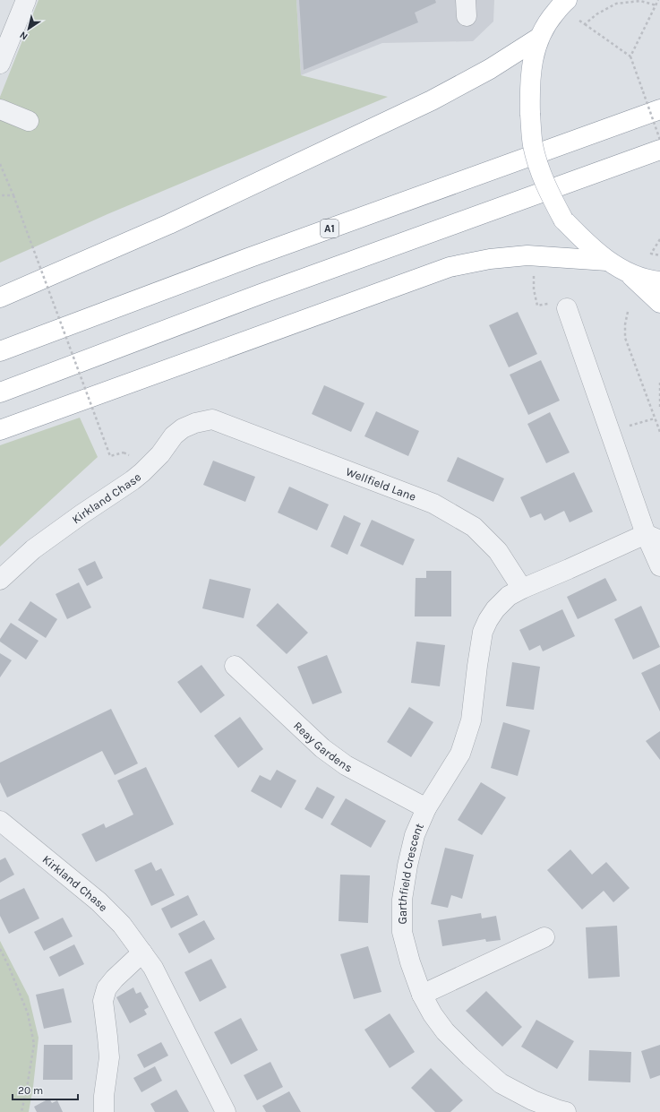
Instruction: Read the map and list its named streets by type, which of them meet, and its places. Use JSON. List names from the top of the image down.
{
  "streets": {
    "main road": ["A1"],
    "street": [
      "Wellfield Lane",
      "Kirkland Chase",
      "Reay Gardens",
      "Garthfield Crescent"
    ]
  },
  "crossings": [
    ["Wellfield Lane", "Kirkland Chase"],
    ["Wellfield Lane", "Garthfield Crescent"],
    ["Reay Gardens", "Garthfield Crescent"]
  ],
  "scale_bar": "20 m",
  "north": "bottom left"
}
